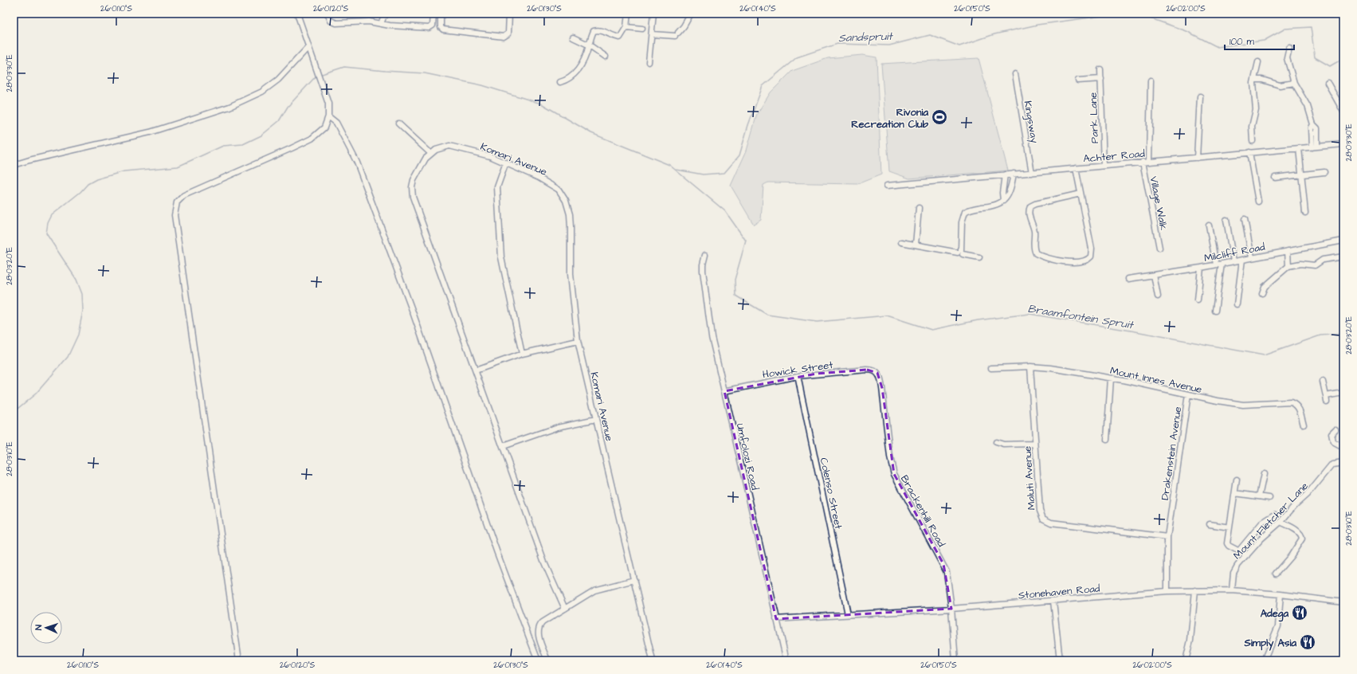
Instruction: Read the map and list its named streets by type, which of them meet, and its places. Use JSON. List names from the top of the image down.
{
  "streets": {
    "street": [
      "Park Lane",
      "Kingsway",
      "Achter Road",
      "Komari Avenue",
      "Village Walk",
      "Milcliff Road",
      "Howick Street",
      "Mount Innes Avenue",
      "Drakenstein Avenue",
      "Umfolozi Road",
      "Maluti Avenue",
      "Colenso Street",
      "Brackenhill Road",
      "Mount Fletcher Lane",
      "Stonehaven Road"
    ]
  },
  "crossings": [
    ["Park Lane", "Achter Road"],
    ["Kingsway", "Achter Road"],
    ["Achter Road", "Village Walk"],
    ["Howick Street", "Umfolozi Road"],
    ["Howick Street", "Colenso Street"],
    ["Howick Street", "Brackenhill Road"],
    ["Mount Innes Avenue", "Drakenstein Avenue"],
    ["Mount Innes Avenue", "Maluti Avenue"],
    ["Drakenstein Avenue", "Maluti Avenue"],
    ["Drakenstein Avenue", "Stonehaven Road"],
    ["Umfolozi Road", "Stonehaven Road"],
    ["Colenso Street", "Stonehaven Road"],
    ["Brackenhill Road", "Stonehaven Road"],
    ["Mount Fletcher Lane", "Stonehaven Road"]
  ],
  "water": ["Sandspruit", "Braamfontein Spruit"],
  "places": {
    "sports": ["Rivonia Recreation Club"],
    "restaurant": ["Adega", "Simply Asia"]
  },
  "scale_bar": "100 m",
  "north": "left",
  "coordinates": [
    "26°01'10\"S",
    "26°01'20\"S",
    "26°01'30\"S",
    "26°01'40\"S",
    "26°01'50\"S",
    "26°02'00\"S",
    "28°03'30\"E",
    "28°03'20\"E",
    "28°03'10\"E"
  ]
}
